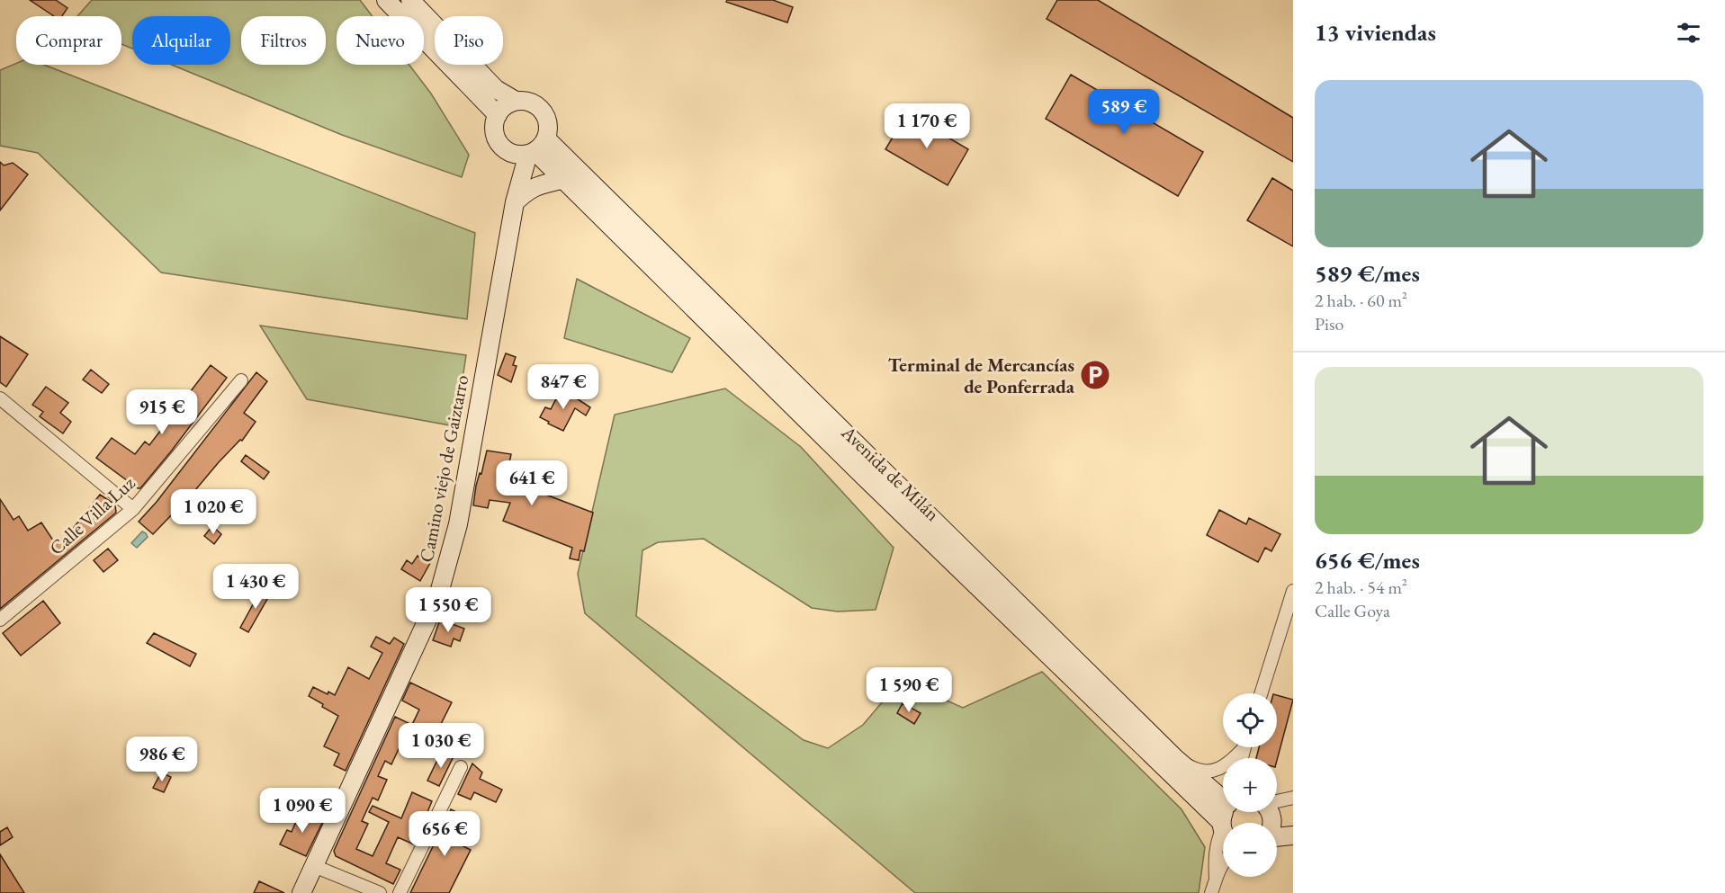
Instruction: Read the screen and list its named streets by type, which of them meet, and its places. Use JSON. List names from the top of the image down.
{
  "streets": {
    "street": ["Camino viejo de Gaiztarro", "Avenida de Milán", "Calle Villa Luz"]
  },
  "crossings": [
    ["Camino viejo de Gaiztarro", "Avenida de Milán"]
  ],
  "places": {
    "parking": ["Terminal de Mercancías de Ponferrada"]
  },
  "page": {
    "heading": "13 viviendas",
    "chip": [
      "Comprar",
      "Alquilar",
      "Filtros",
      "Nuevo",
      "Piso"
    ],
    "list": [
      {
        "name": "589 €/mes",
        "note": "2 hab. · 60 m² · Piso"
      },
      {
        "name": "656 €/mes",
        "note": "2 hab. · 54 m² · Calle Goya"
      }
    ],
    "price": [
      "589 €",
      "1 170 €",
      "847 €",
      "915 €",
      "641 €",
      "1 020 €",
      "1 430 €",
      "1 550 €",
      "1 590 €",
      "1 030 €",
      "986 €",
      "1 090 €",
      "656 €"
    ],
    "map_buttons": ["+", "−"]
  }
}
